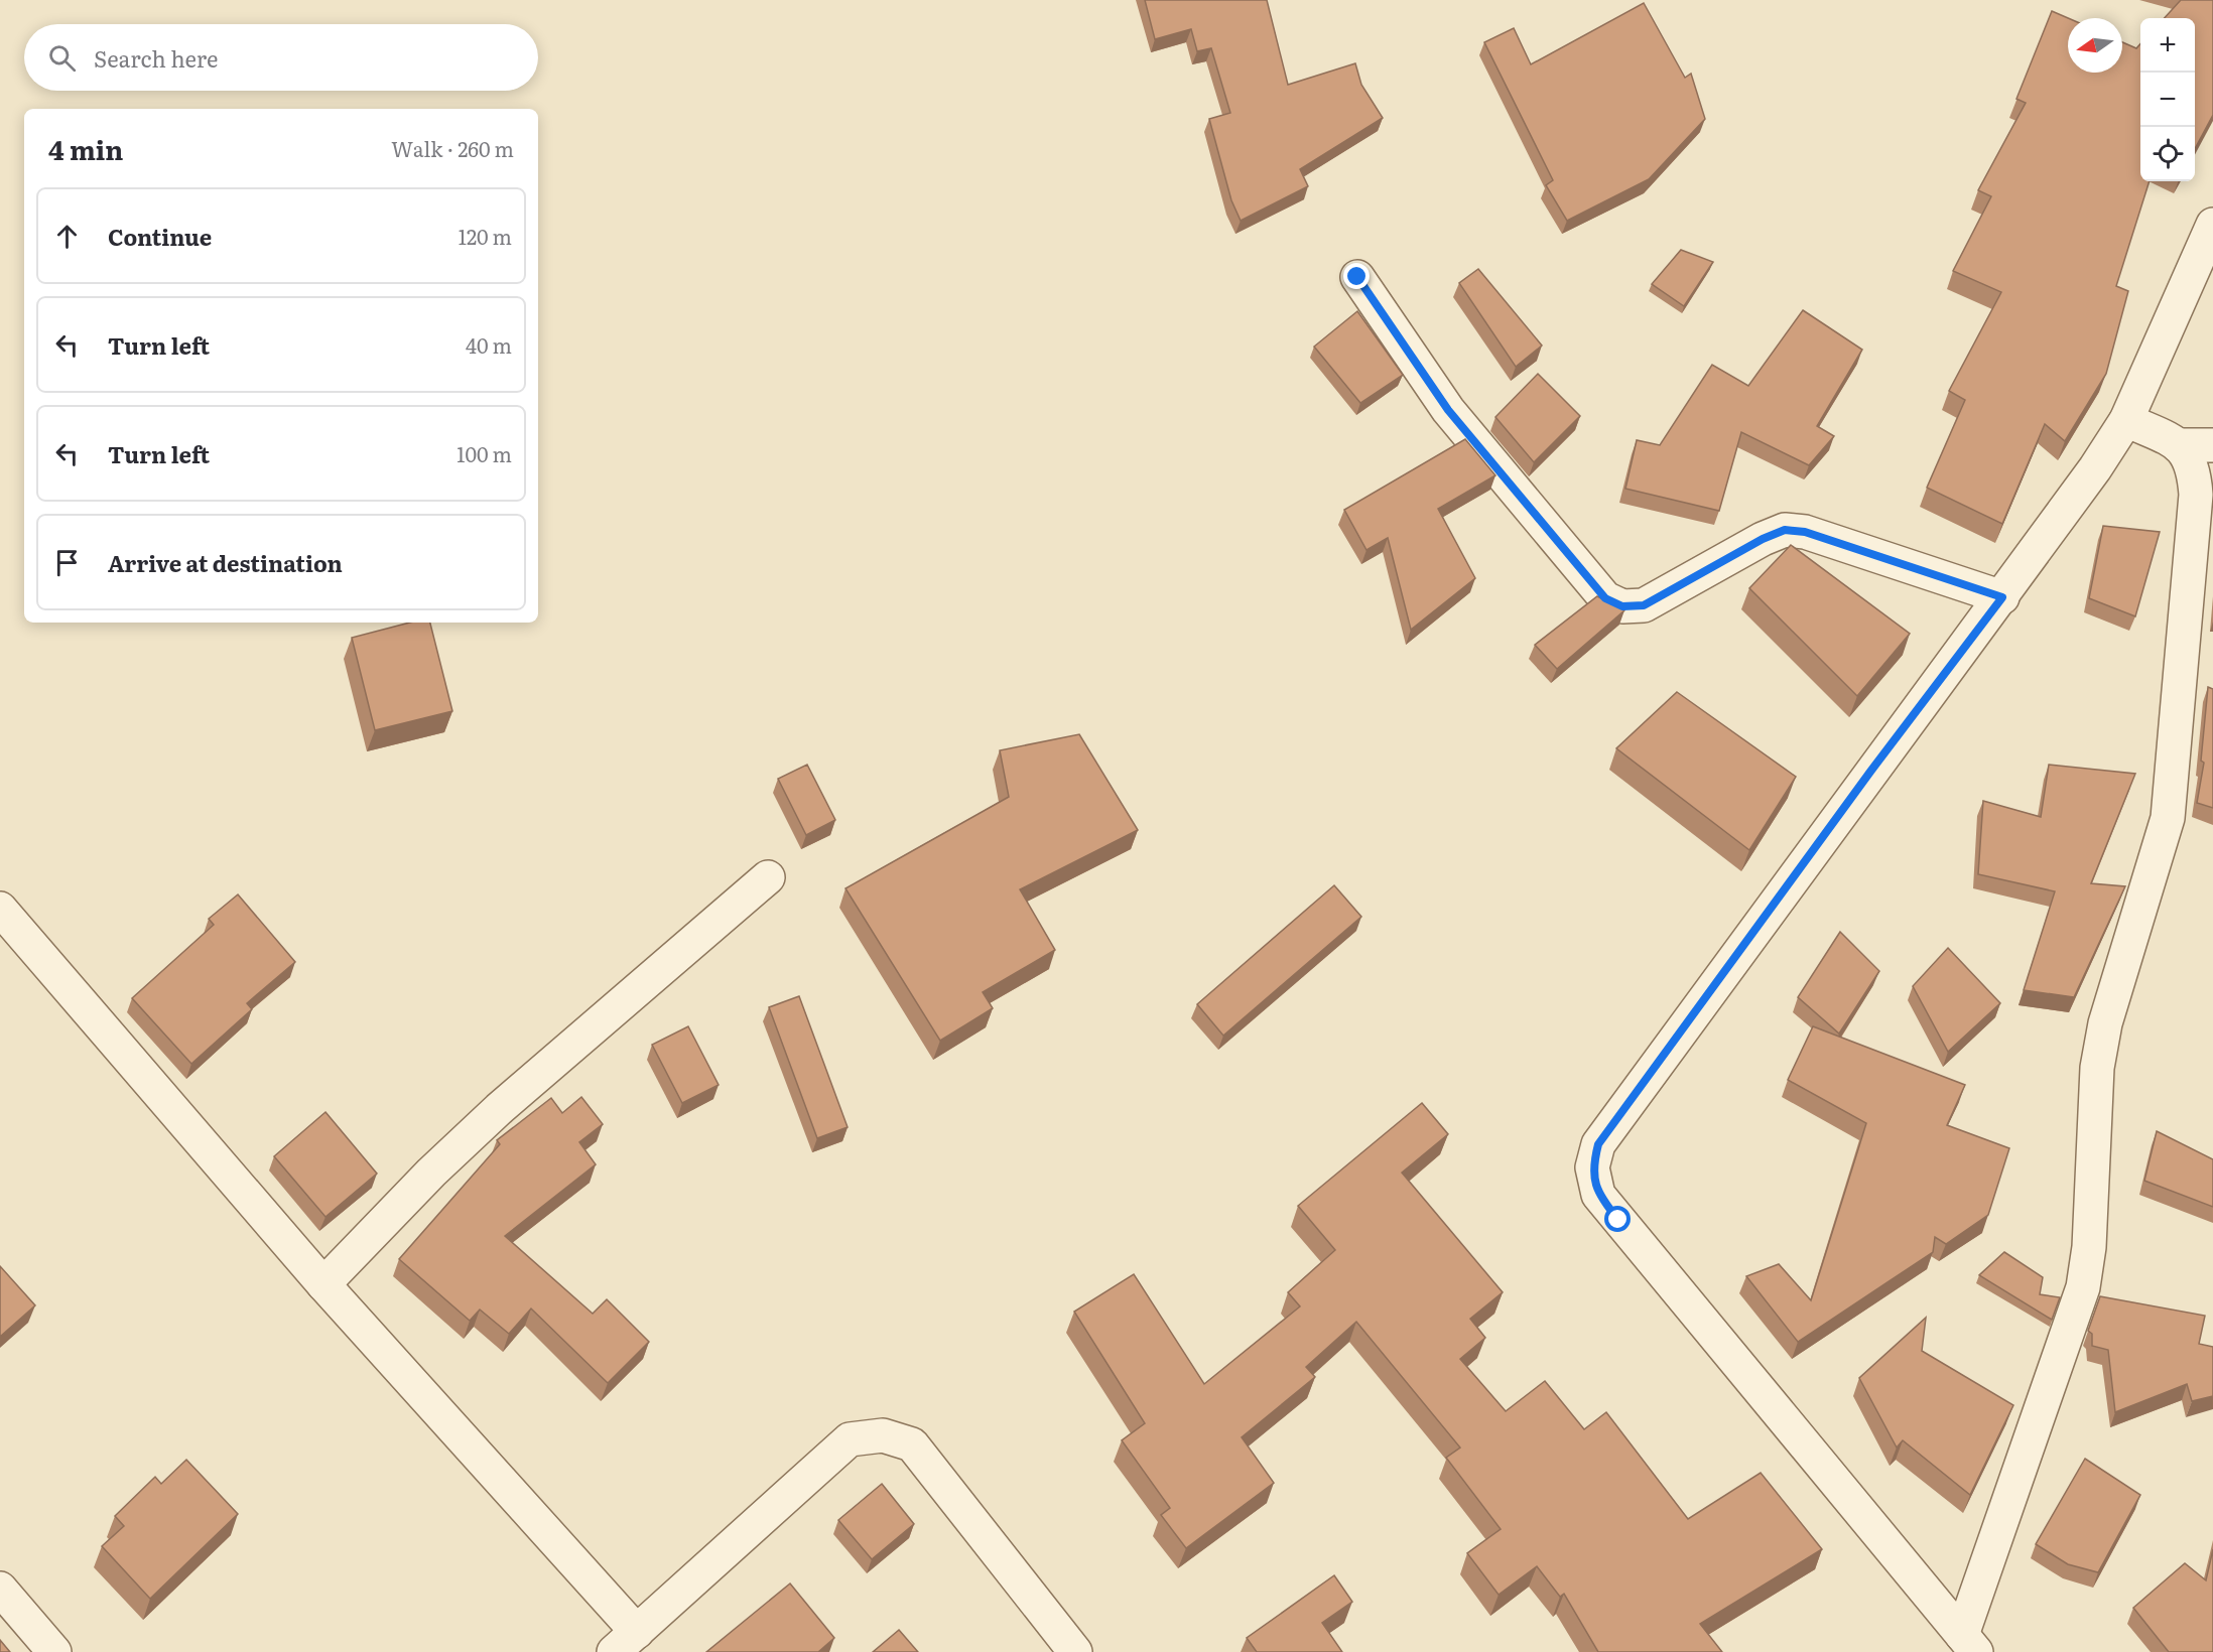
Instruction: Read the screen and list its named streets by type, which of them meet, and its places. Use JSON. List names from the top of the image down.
{
  "north": "left",
  "page": {
    "map_buttons": ["+", "−"],
    "search": "Search here",
    "heading": ["4 min", "Walk · 260 m"],
    "list": [
      ["Continue", "120 m"],
      ["Turn left", "40 m"],
      ["Turn left", "100 m"],
      "Arrive at destination"
    ]
  }
}
